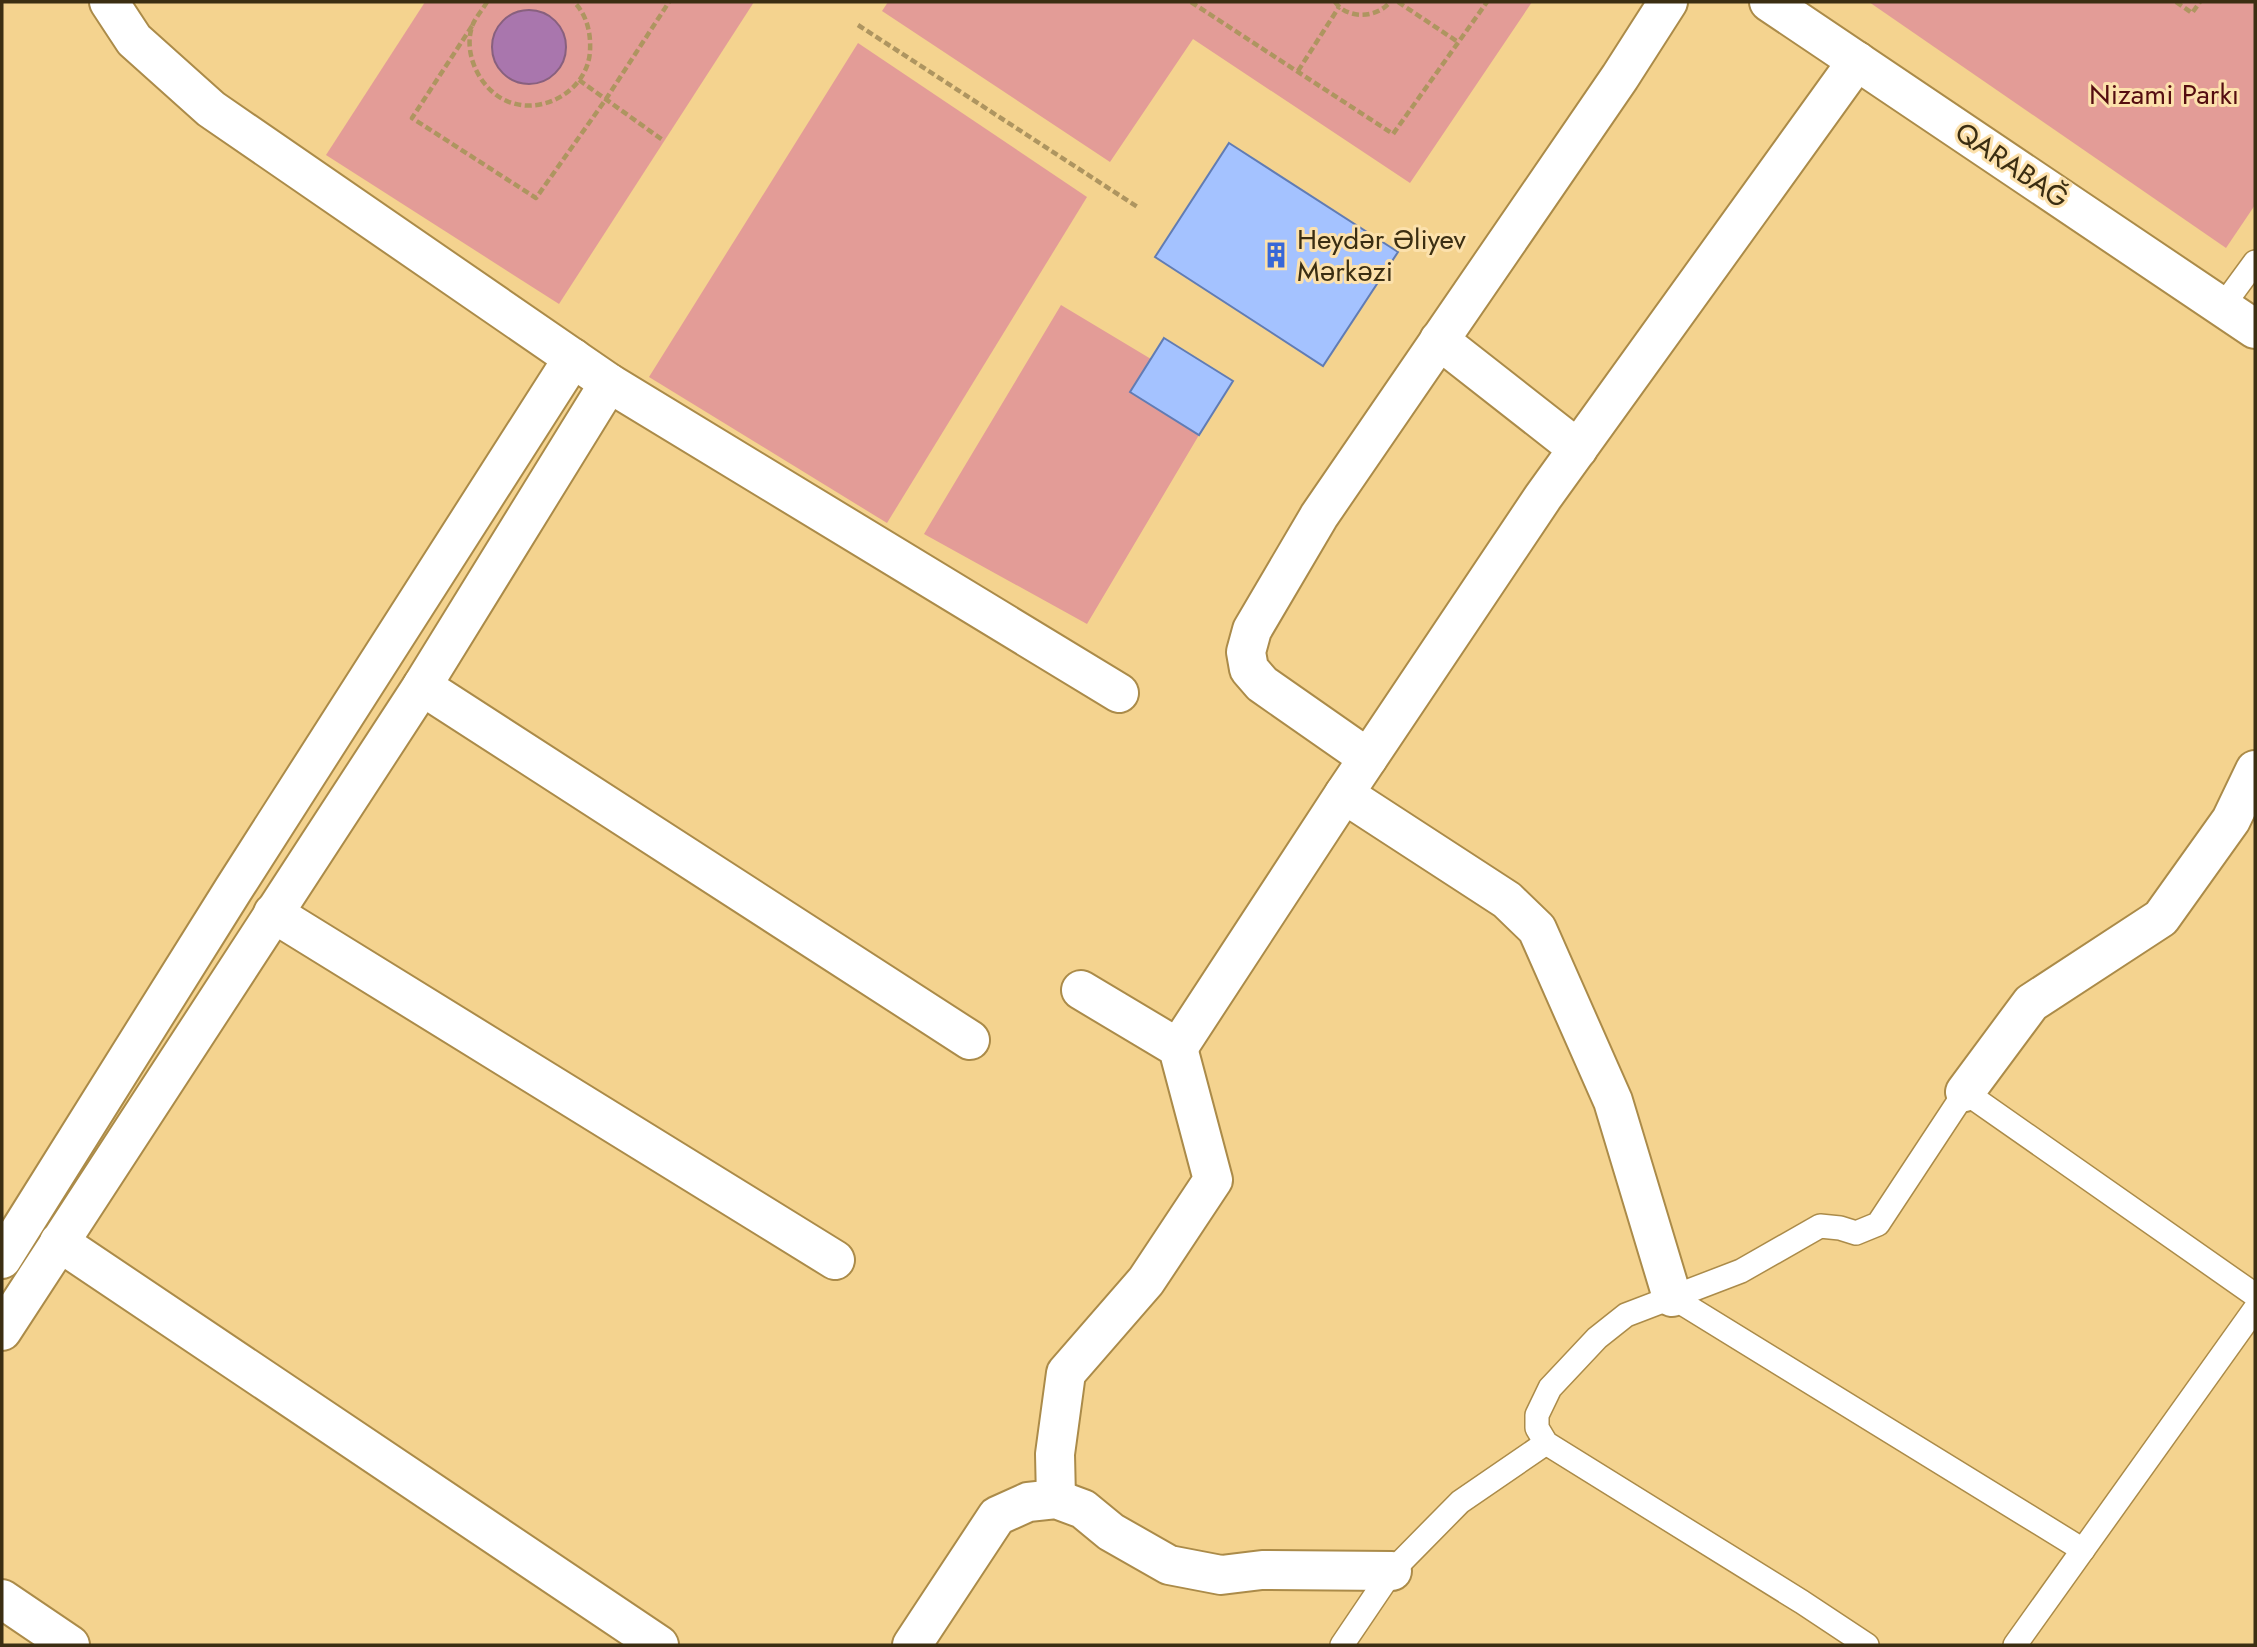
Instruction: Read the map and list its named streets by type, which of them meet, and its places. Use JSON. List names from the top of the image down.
{
  "streets": {
    "street": ["QARABAĞ"]
  },
  "parks": ["Nizami Parkı"],
  "places": {
    "building": ["Heydər Əliyev Mərkəzi"]
  }
}
